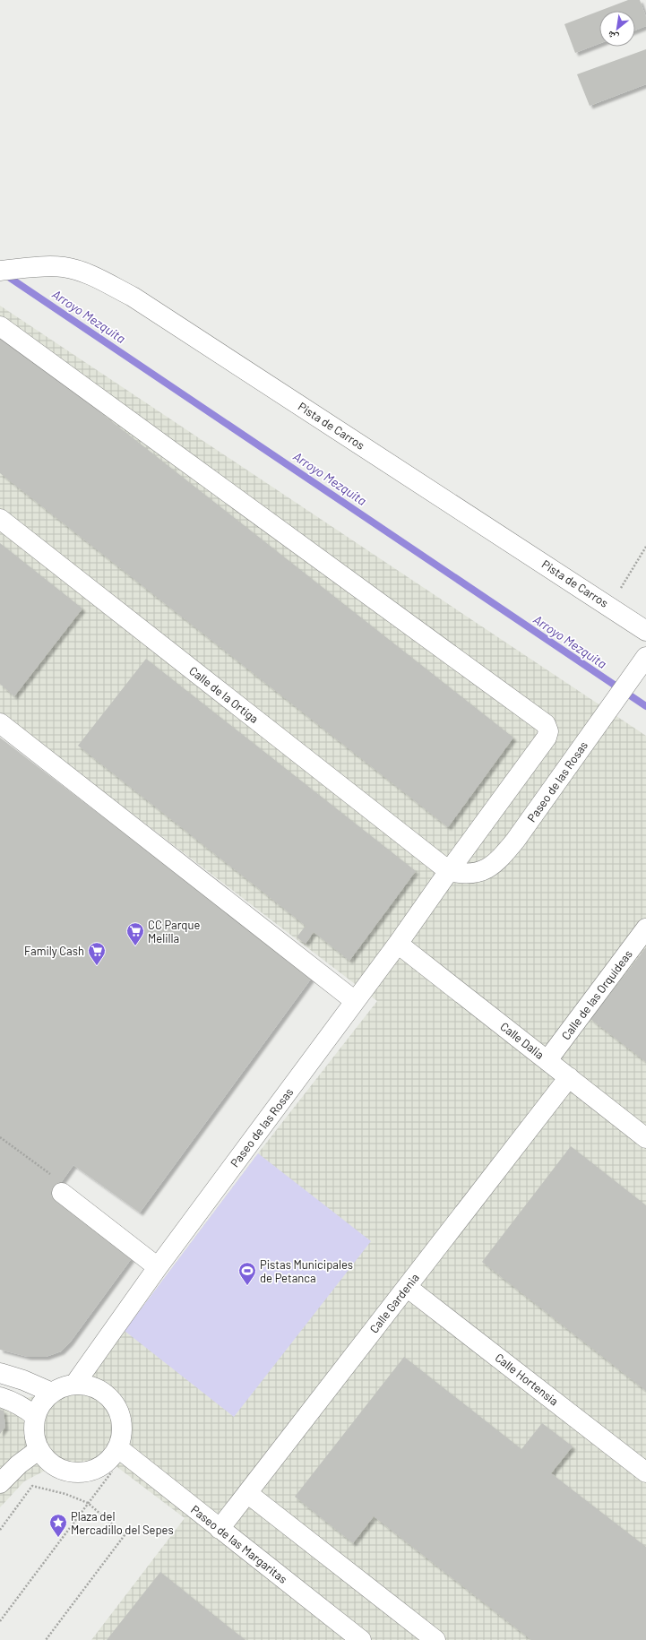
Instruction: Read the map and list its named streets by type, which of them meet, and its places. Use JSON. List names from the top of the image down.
{
  "streets": {
    "street": [
      "Pista de Carros",
      "Calle de la Ortiga",
      "Paseo de las Rosas",
      "Calle de las Orquídeas",
      "Calle Dalia",
      "Calle Gardenia",
      "Calle Hortensia",
      "Paseo de las Margaritas"
    ]
  },
  "crossings": [
    ["Calle de la Ortiga", "Paseo de las Rosas"],
    ["Paseo de las Rosas", "Calle Dalia"],
    ["Paseo de las Rosas", "Paseo de las Margaritas"],
    ["Calle de las Orquídeas", "Calle Dalia"],
    ["Calle Dalia", "Calle Gardenia"],
    ["Calle Gardenia", "Calle Hortensia"],
    ["Calle Gardenia", "Paseo de las Margaritas"]
  ],
  "water": ["Arroyo Mezquita"],
  "places": {
    "supermarket": ["CC Parque Melilla", "Family Cash"],
    "sports": ["Pistas Municipales de Petanca"],
    "place": ["Plaza del Mercadillo del Sepes"]
  },
  "north": "bottom left"
}
